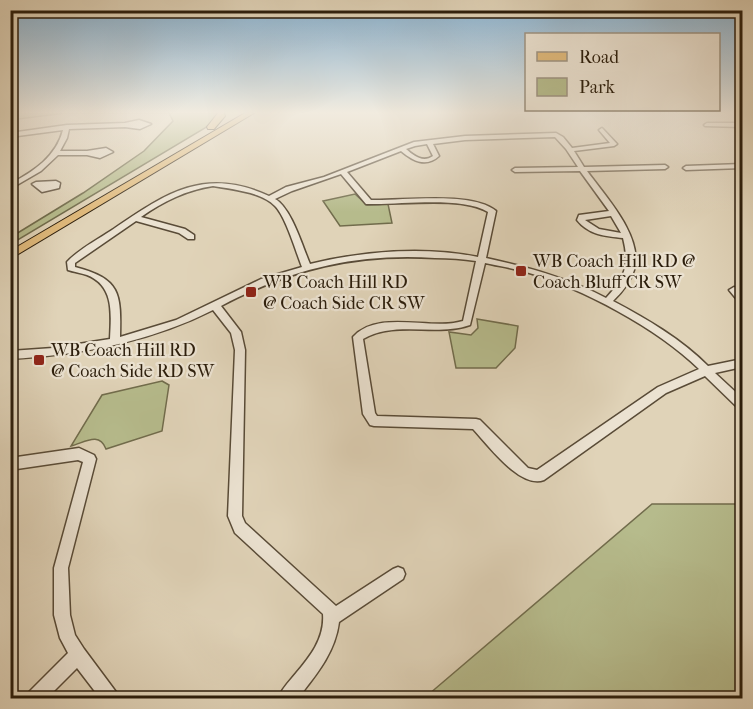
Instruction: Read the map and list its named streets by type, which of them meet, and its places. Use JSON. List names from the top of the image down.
{
  "places": {
    "transit": ["WB Coach Hill RD @ Coach Bluff CR SW", "WB Coach Hill RD @ Coach Side CR SW", "WB Coach Hill RD @ Coach Side RD SW"]
  },
  "legend": ["Road", "Park"]
}
